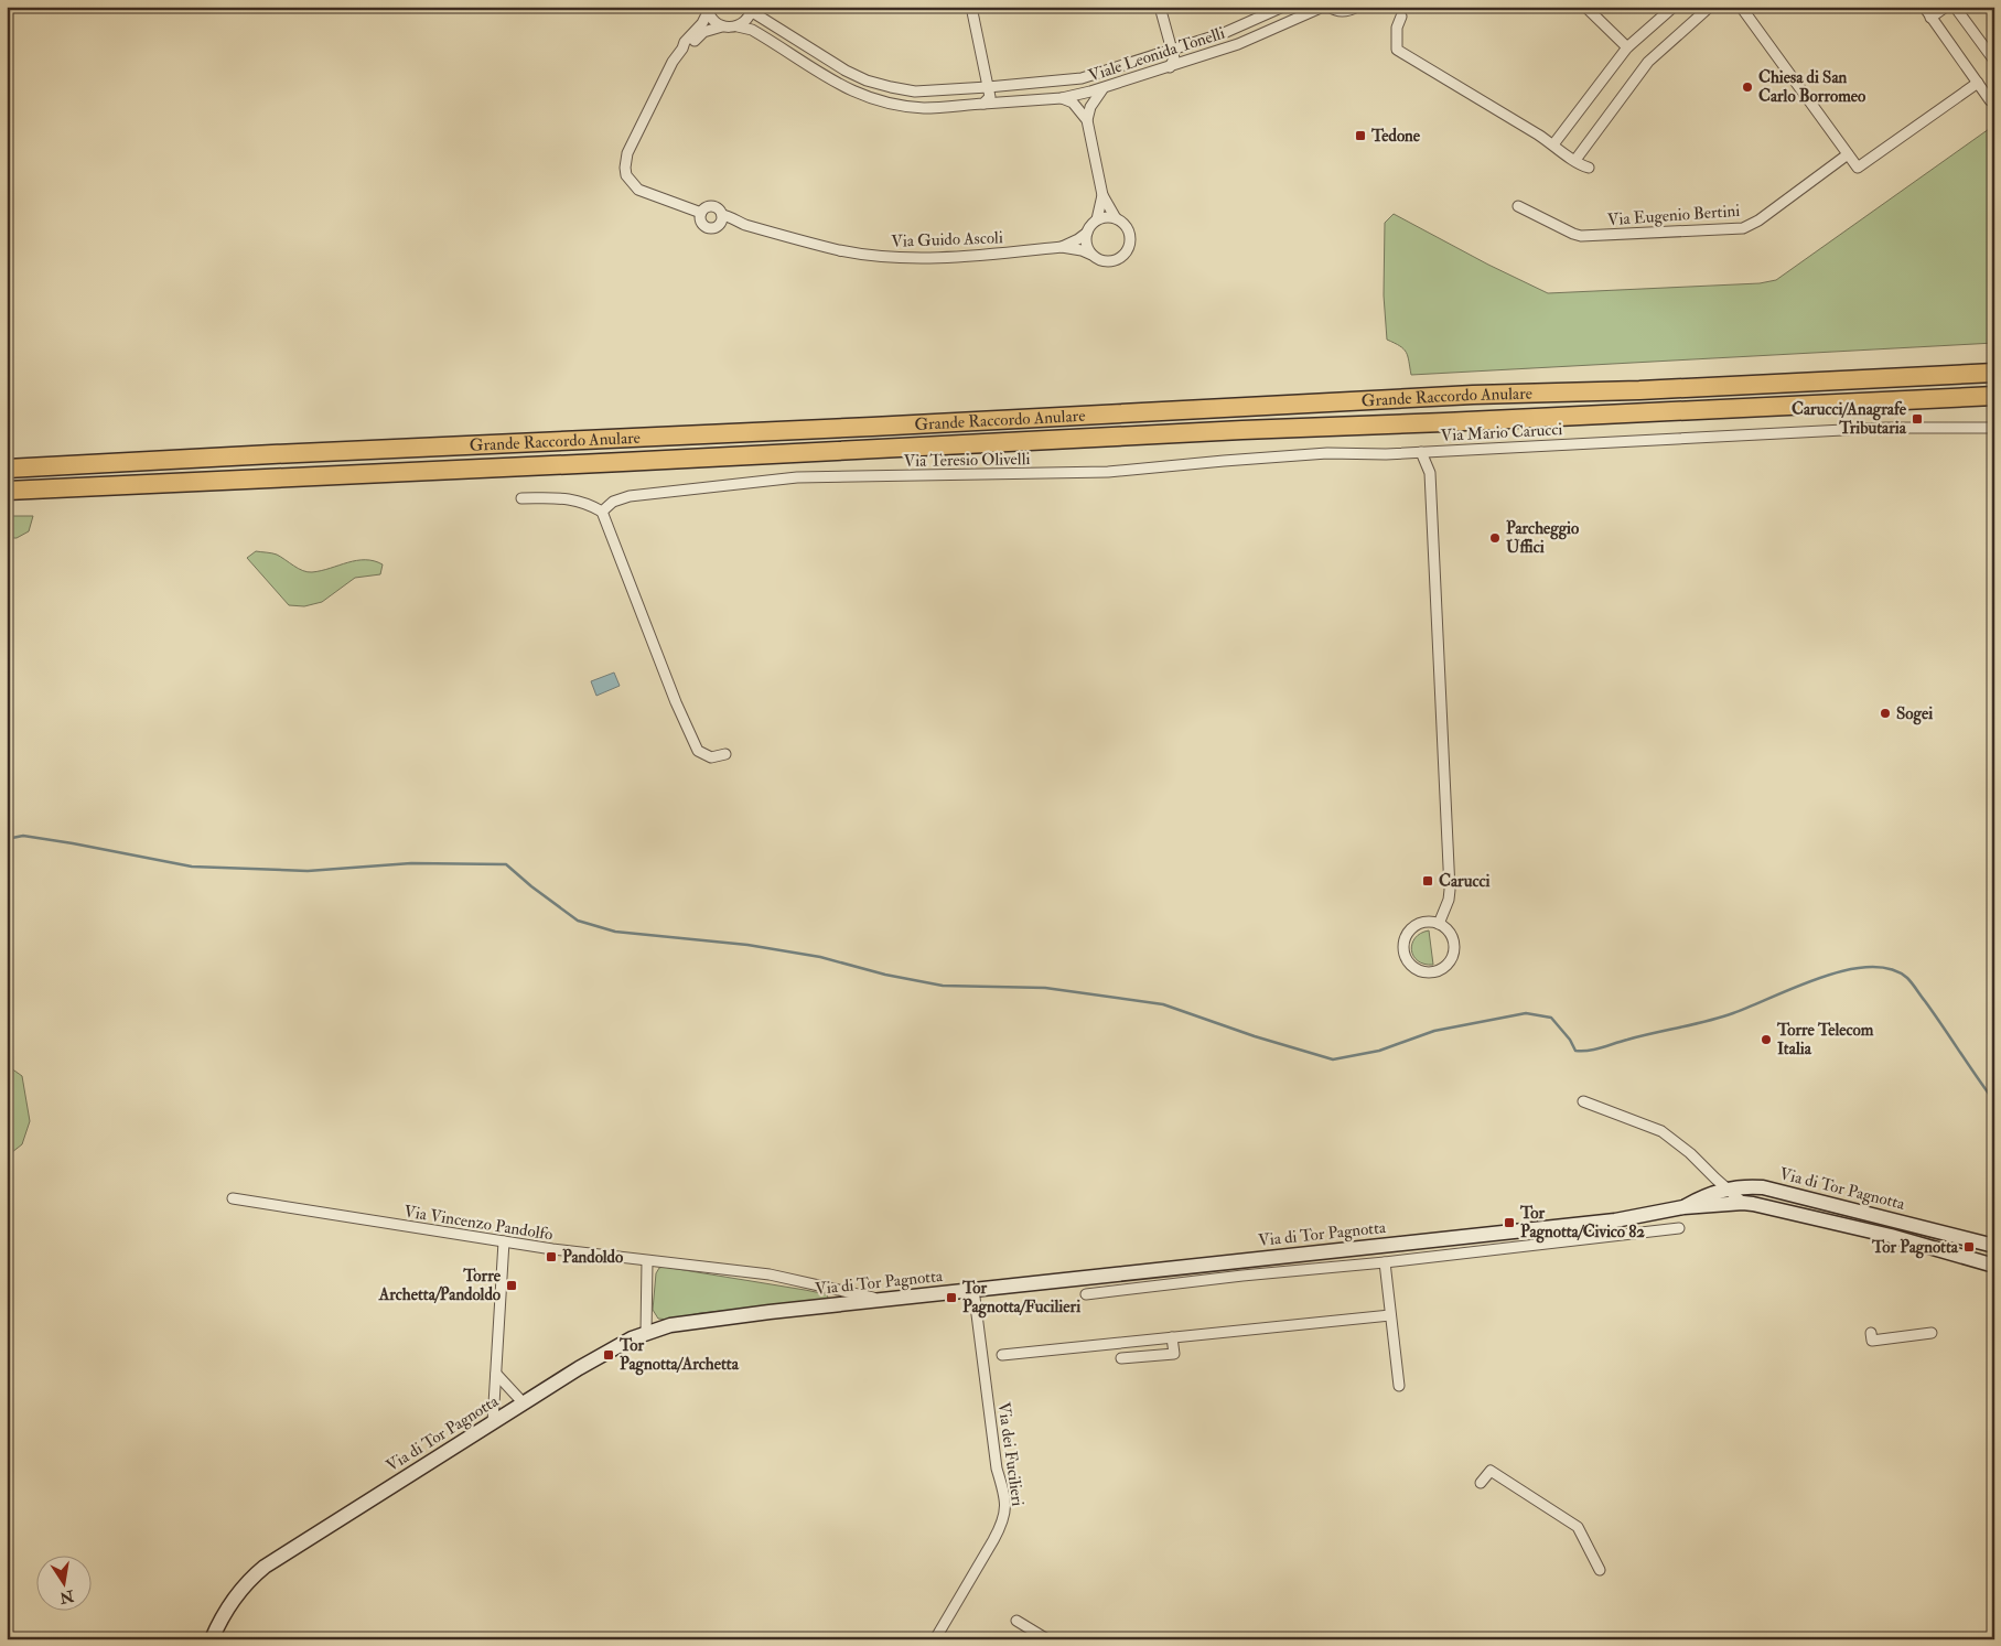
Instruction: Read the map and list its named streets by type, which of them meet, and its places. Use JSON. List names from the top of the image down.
{
  "streets": {
    "highway": ["Grande Raccordo Anulare"],
    "street": [
      "Viale Leonida Tonelli",
      "Via Eugenio Bertini",
      "Via Guido Ascoli",
      "Via Mario Carucci",
      "Via Teresio Olivelli",
      "Via di Tor Pagnotta",
      "Via Vincenzo Pandolfo",
      "Via dei Fucilieri"
    ]
  },
  "crossings": [
    ["Via Mario Carucci", "Via Teresio Olivelli"],
    ["Via di Tor Pagnotta", "Via Vincenzo Pandolfo"],
    ["Via di Tor Pagnotta", "Via dei Fucilieri"]
  ],
  "places": {
    "other": [
      "Chiesa di San Carlo Borromeo",
      "Parcheggio Uffici",
      "Sogei",
      "Torre Telecom Italia"
    ],
    "transit": [
      "Tedone",
      "Carucci/Anagrafe Tributaria",
      "Carucci",
      "Tor Pagnotta/Civico 82",
      "Tor Pagnotta",
      "Pandoldo",
      "Torre Archetta/Pandoldo",
      "Tor Pagnotta/Fucilieri",
      "Tor Pagnotta/Archetta"
    ]
  },
  "north": "bottom"
}
